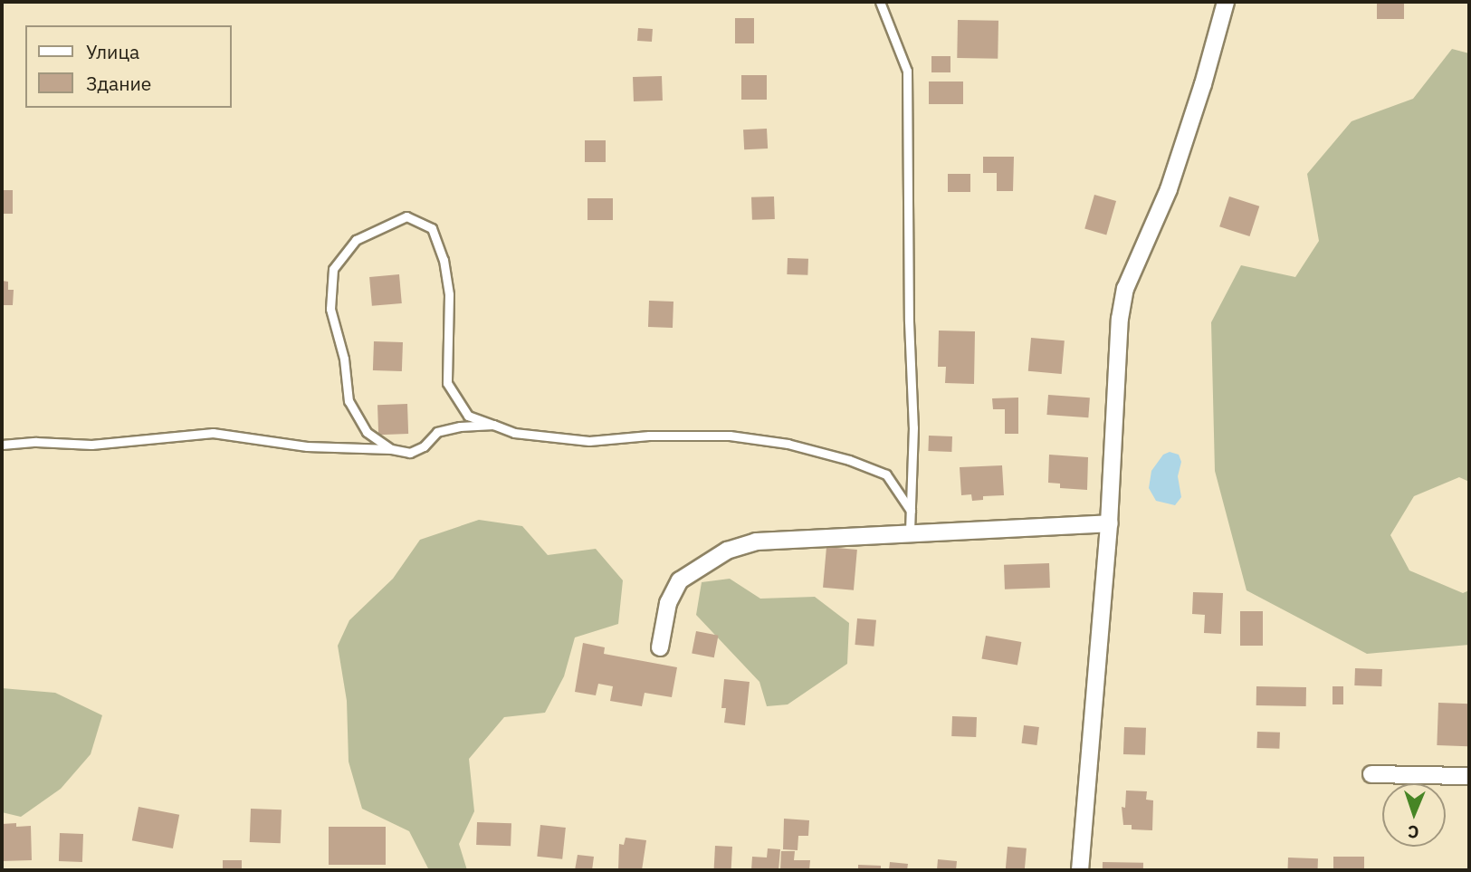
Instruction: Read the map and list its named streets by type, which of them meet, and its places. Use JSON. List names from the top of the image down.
{
  "legend": ["Улица", "Здание"],
  "north": "bottom"
}
